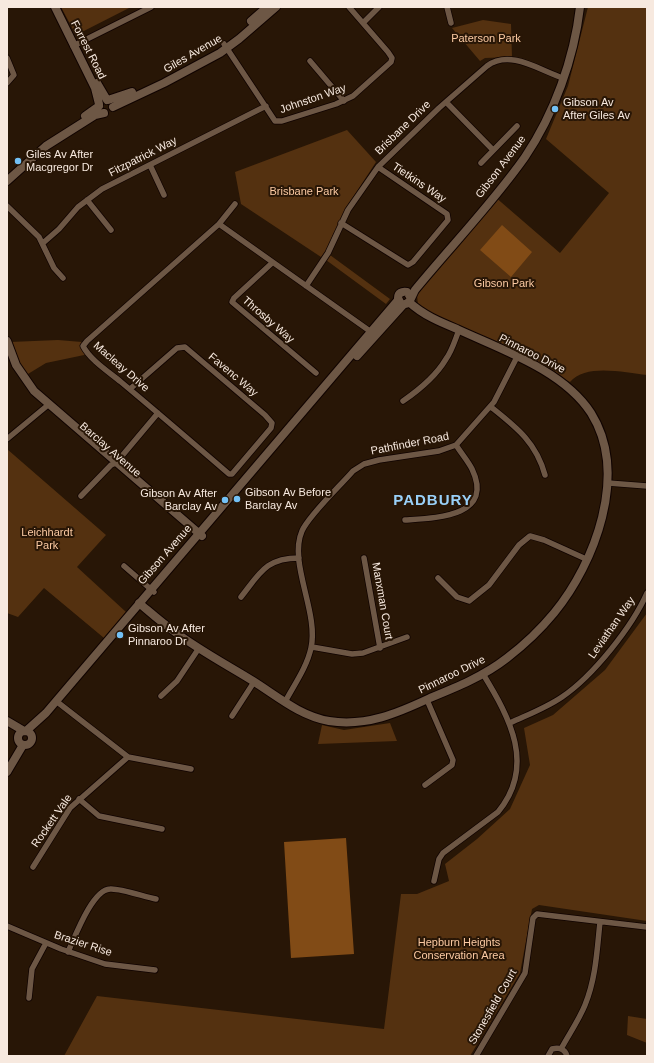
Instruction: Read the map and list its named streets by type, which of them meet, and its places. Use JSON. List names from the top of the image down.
{
  "streets": {
    "street": [
      "Forrest Road",
      "Giles Avenue",
      "Johnston Way",
      "Brisbane Drive",
      "Fitzpatrick Way",
      "Gibson Avenue",
      "Tietkins Way",
      "Throsby Way",
      "Pinnaroo Drive",
      "Macleay Drive",
      "Favenc Way",
      "Pathfinder Road",
      "Barclay Avenue",
      "Manxman Court",
      "Leviathan Way",
      "Rockett Vale",
      "Brazier Rise",
      "Stonesfield Court"
    ]
  },
  "crossings": [
    ["Forrest Road", "Giles Avenue"],
    ["Giles Avenue", "Johnston Way"],
    ["Johnston Way", "Fitzpatrick Way"],
    ["Brisbane Drive", "Gibson Avenue"],
    ["Brisbane Drive", "Tietkins Way"],
    ["Gibson Avenue", "Pinnaroo Drive"],
    ["Gibson Avenue", "Barclay Avenue"],
    ["Pinnaroo Drive", "Pathfinder Road"],
    ["Macleay Drive", "Favenc Way"]
  ],
  "districts": ["PADBURY"],
  "parks": [
    "Paterson Park",
    "Brisbane Park",
    "Gibson Park",
    "Leichhardt Park",
    "Hepburn Heights Conservation Area"
  ],
  "places": [
    "Gibson Av After Giles Av",
    "Giles Av After Macgregor Dr",
    "Gibson Av Before Barclay Av",
    "Gibson Av After Barclay Av",
    "Gibson Av After Pinnaroo Dr"
  ]
}
